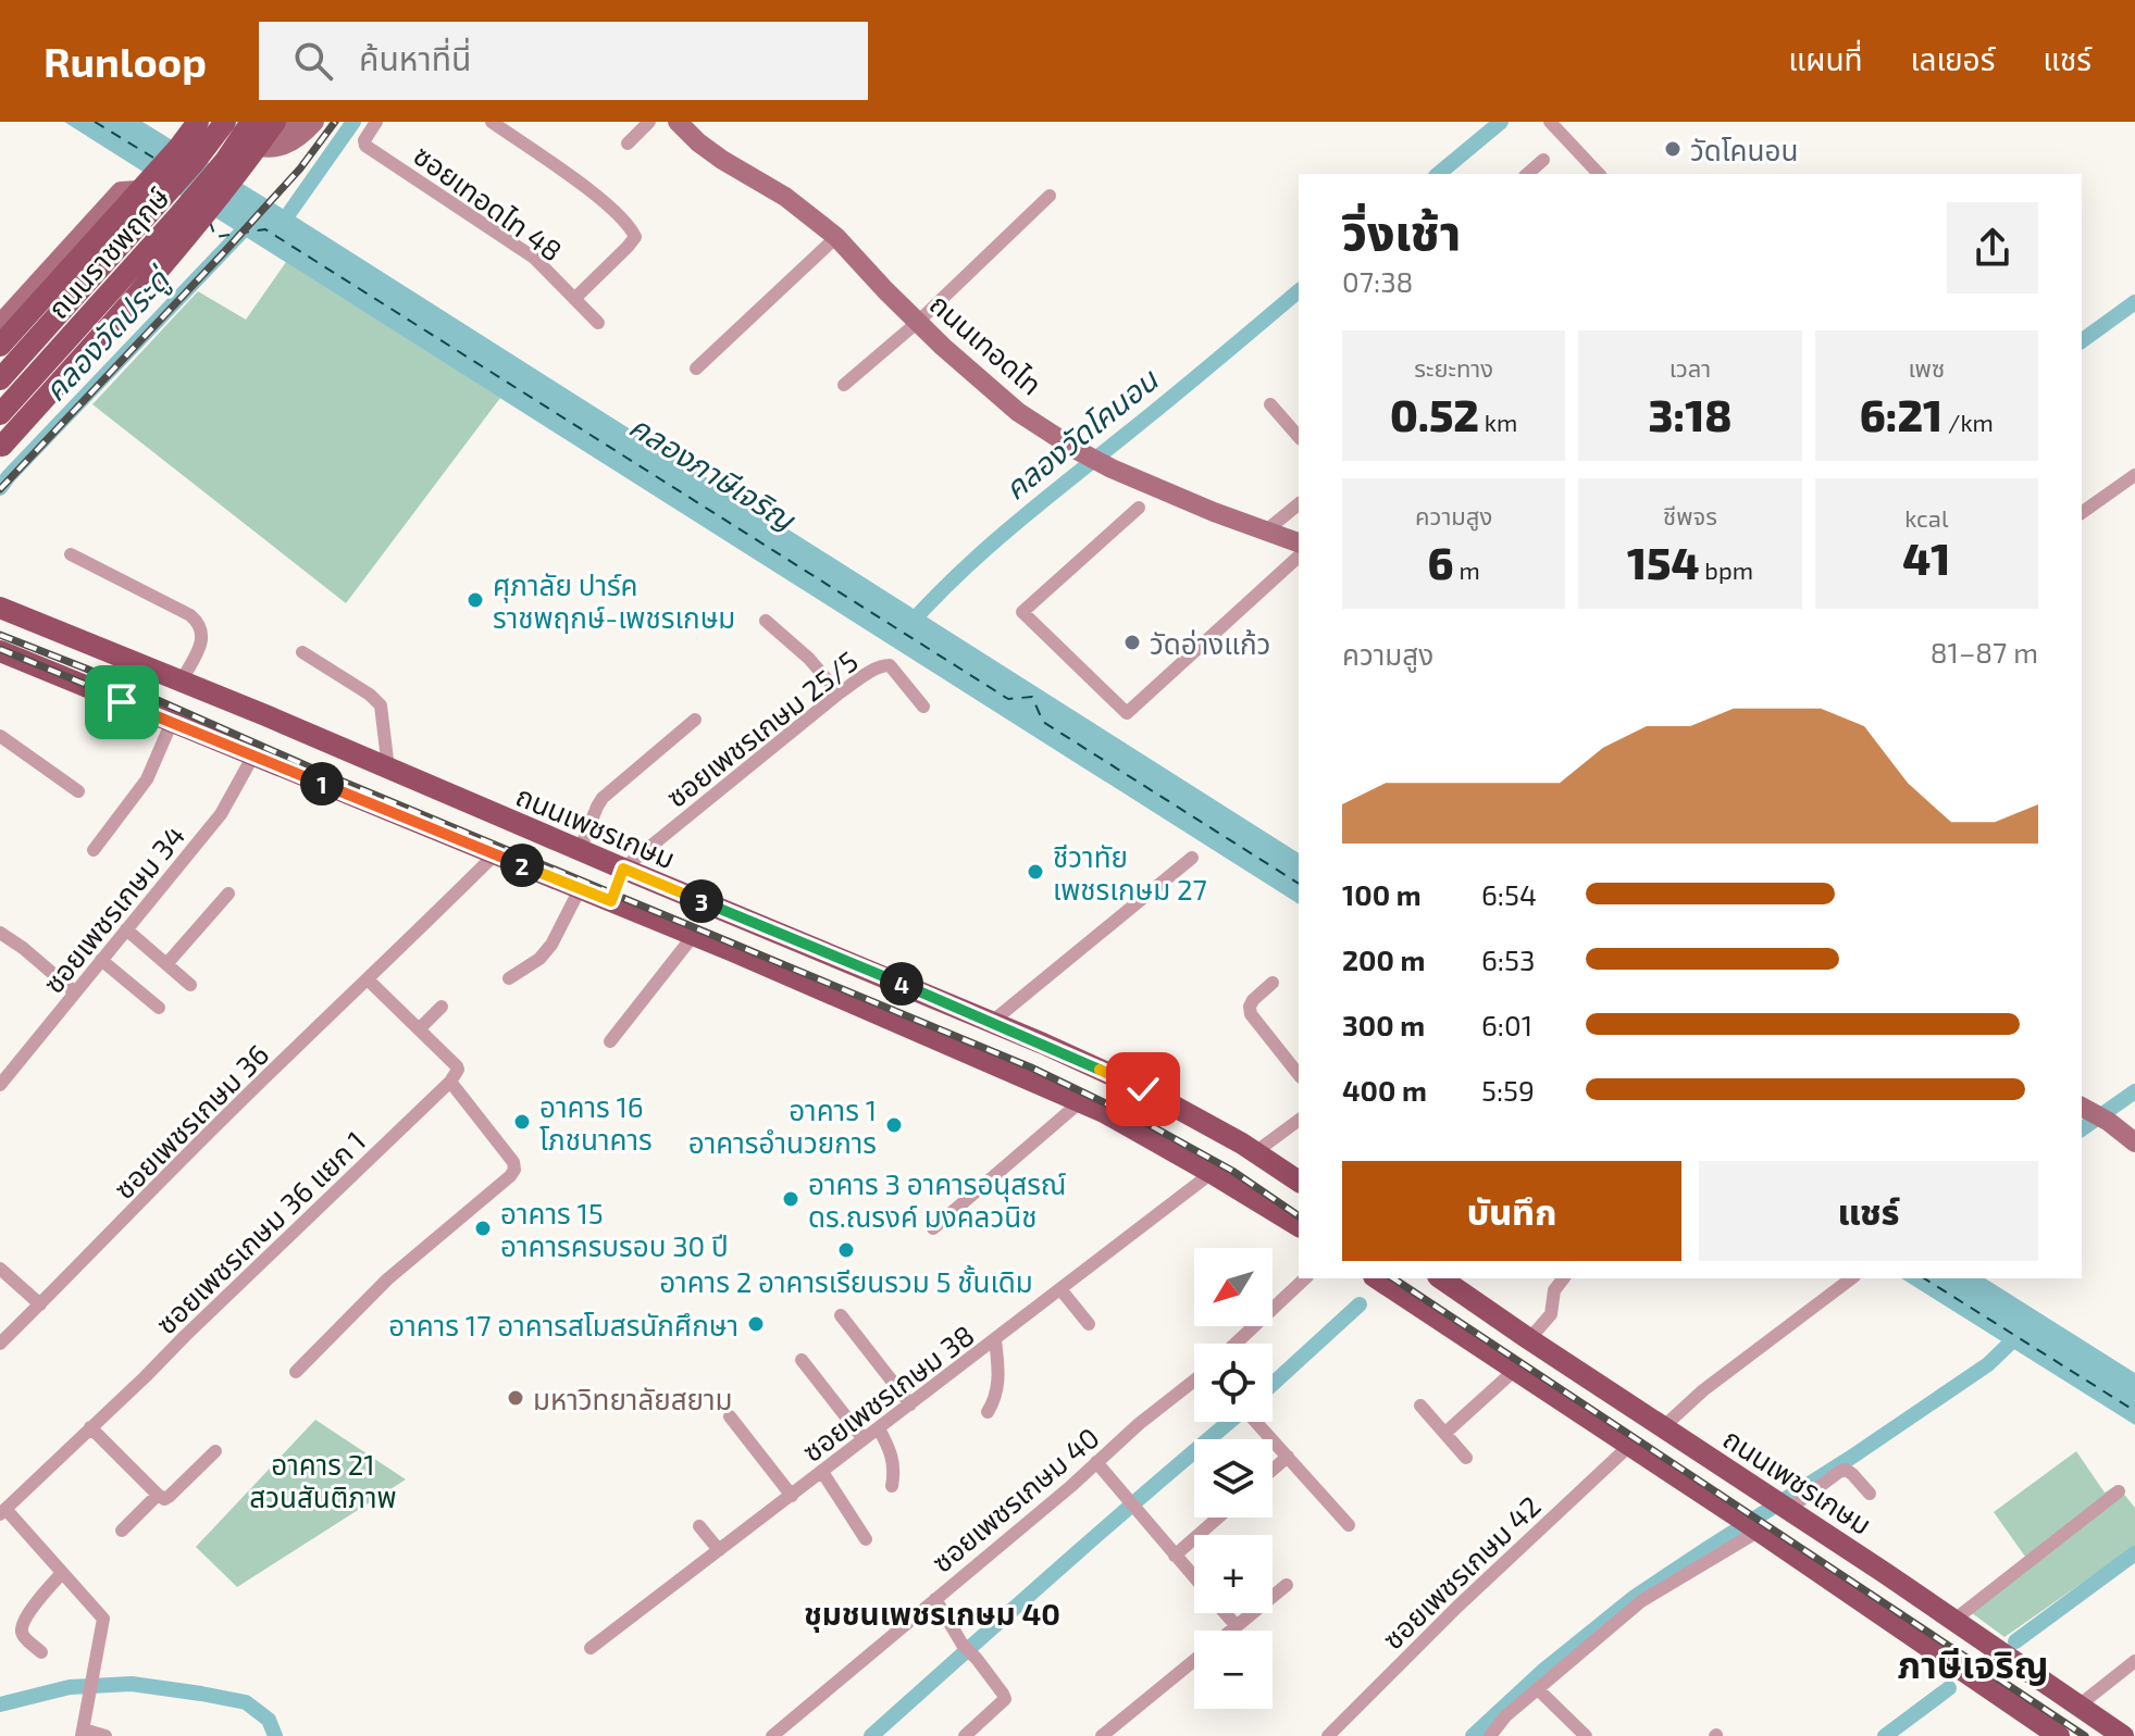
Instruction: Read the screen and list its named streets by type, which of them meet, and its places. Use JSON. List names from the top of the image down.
{
  "streets": {
    "main road": ["ถนนราชพฤกษ์", "ถนนเทอดไท", "ถนนเพชรเกษม"],
    "street": [
      "ซอยเทอดไท 48",
      "ซอยเพชรเกษม 25/5",
      "ซอยเพชรเกษม 34",
      "ซอยเพชรเกษม 36",
      "ซอยเพชรเกษม 36 แยก 1",
      "ซอยเพชรเกษม 38",
      "ซอยเพชรเกษม 40",
      "ซอยเพชรเกษม 42"
    ]
  },
  "crossings": [
    ["ซอยเพชรเกษม 25/5", "ถนนเพชรเกษม"]
  ],
  "districts": ["ชุมชนเพชรเกษม 40", "ภาษีเจริญ"],
  "water": ["คลองวัดประดู่", "คลองวัดโคนอน", "คลองภาษีเจริญ"],
  "parks": ["อาคาร 21 สวนสันติภาพ"],
  "places": [
    "วัดโคนอน",
    "ศุภาลัย ปาร์ค ราชพฤกษ์-เพชรเกษม",
    "วัดอ่างแก้ว",
    "ชีวาทัย เพชรเกษม 27",
    "อาคาร 16 โภชนาคาร",
    "อาคาร 1 อาคารอำนวยการ",
    "อาคาร 3 อาคารอนุสรณ์ ดร.ณรงค์ มงคลวนิช",
    "อาคาร 15 อาคารครบรอบ 30 ปี",
    "อาคาร 2 อาคารเรียนรวม 5 ชั้นเดิม",
    "อาคาร 17 อาคารสโมสรนักศึกษา",
    "มหาวิทยาลัยสยาม"
  ],
  "north": "bottom left",
  "page": {
    "header": "Runloop",
    "search": "ค้นหาที่นี่",
    "nav": ["แผนที่", "เลเยอร์", "แชร์"],
    "heading": ["วิ่งเช้า", "07:38"],
    "stats": [
      ["ระยะทาง", "0.52 km"],
      ["เวลา", "3:18"],
      ["เพซ", "6:21 /km"],
      ["ความสูง", "6 m"],
      ["ชีพจร", "154 bpm"],
      ["kcal", "41"]
    ],
    "chart": ["ความสูง", "81–87 m"],
    "pins": [
      "1",
      "2",
      "3",
      "4"
    ],
    "list": [
      {
        "name": "100 m",
        "note": "6:54"
      },
      {
        "name": "200 m",
        "note": "6:53"
      },
      {
        "name": "300 m",
        "note": "6:01"
      },
      {
        "name": "400 m",
        "note": "5:59"
      }
    ],
    "buttons": ["บันทึก", "แชร์"],
    "map_buttons": ["+", "−"]
  }
}
